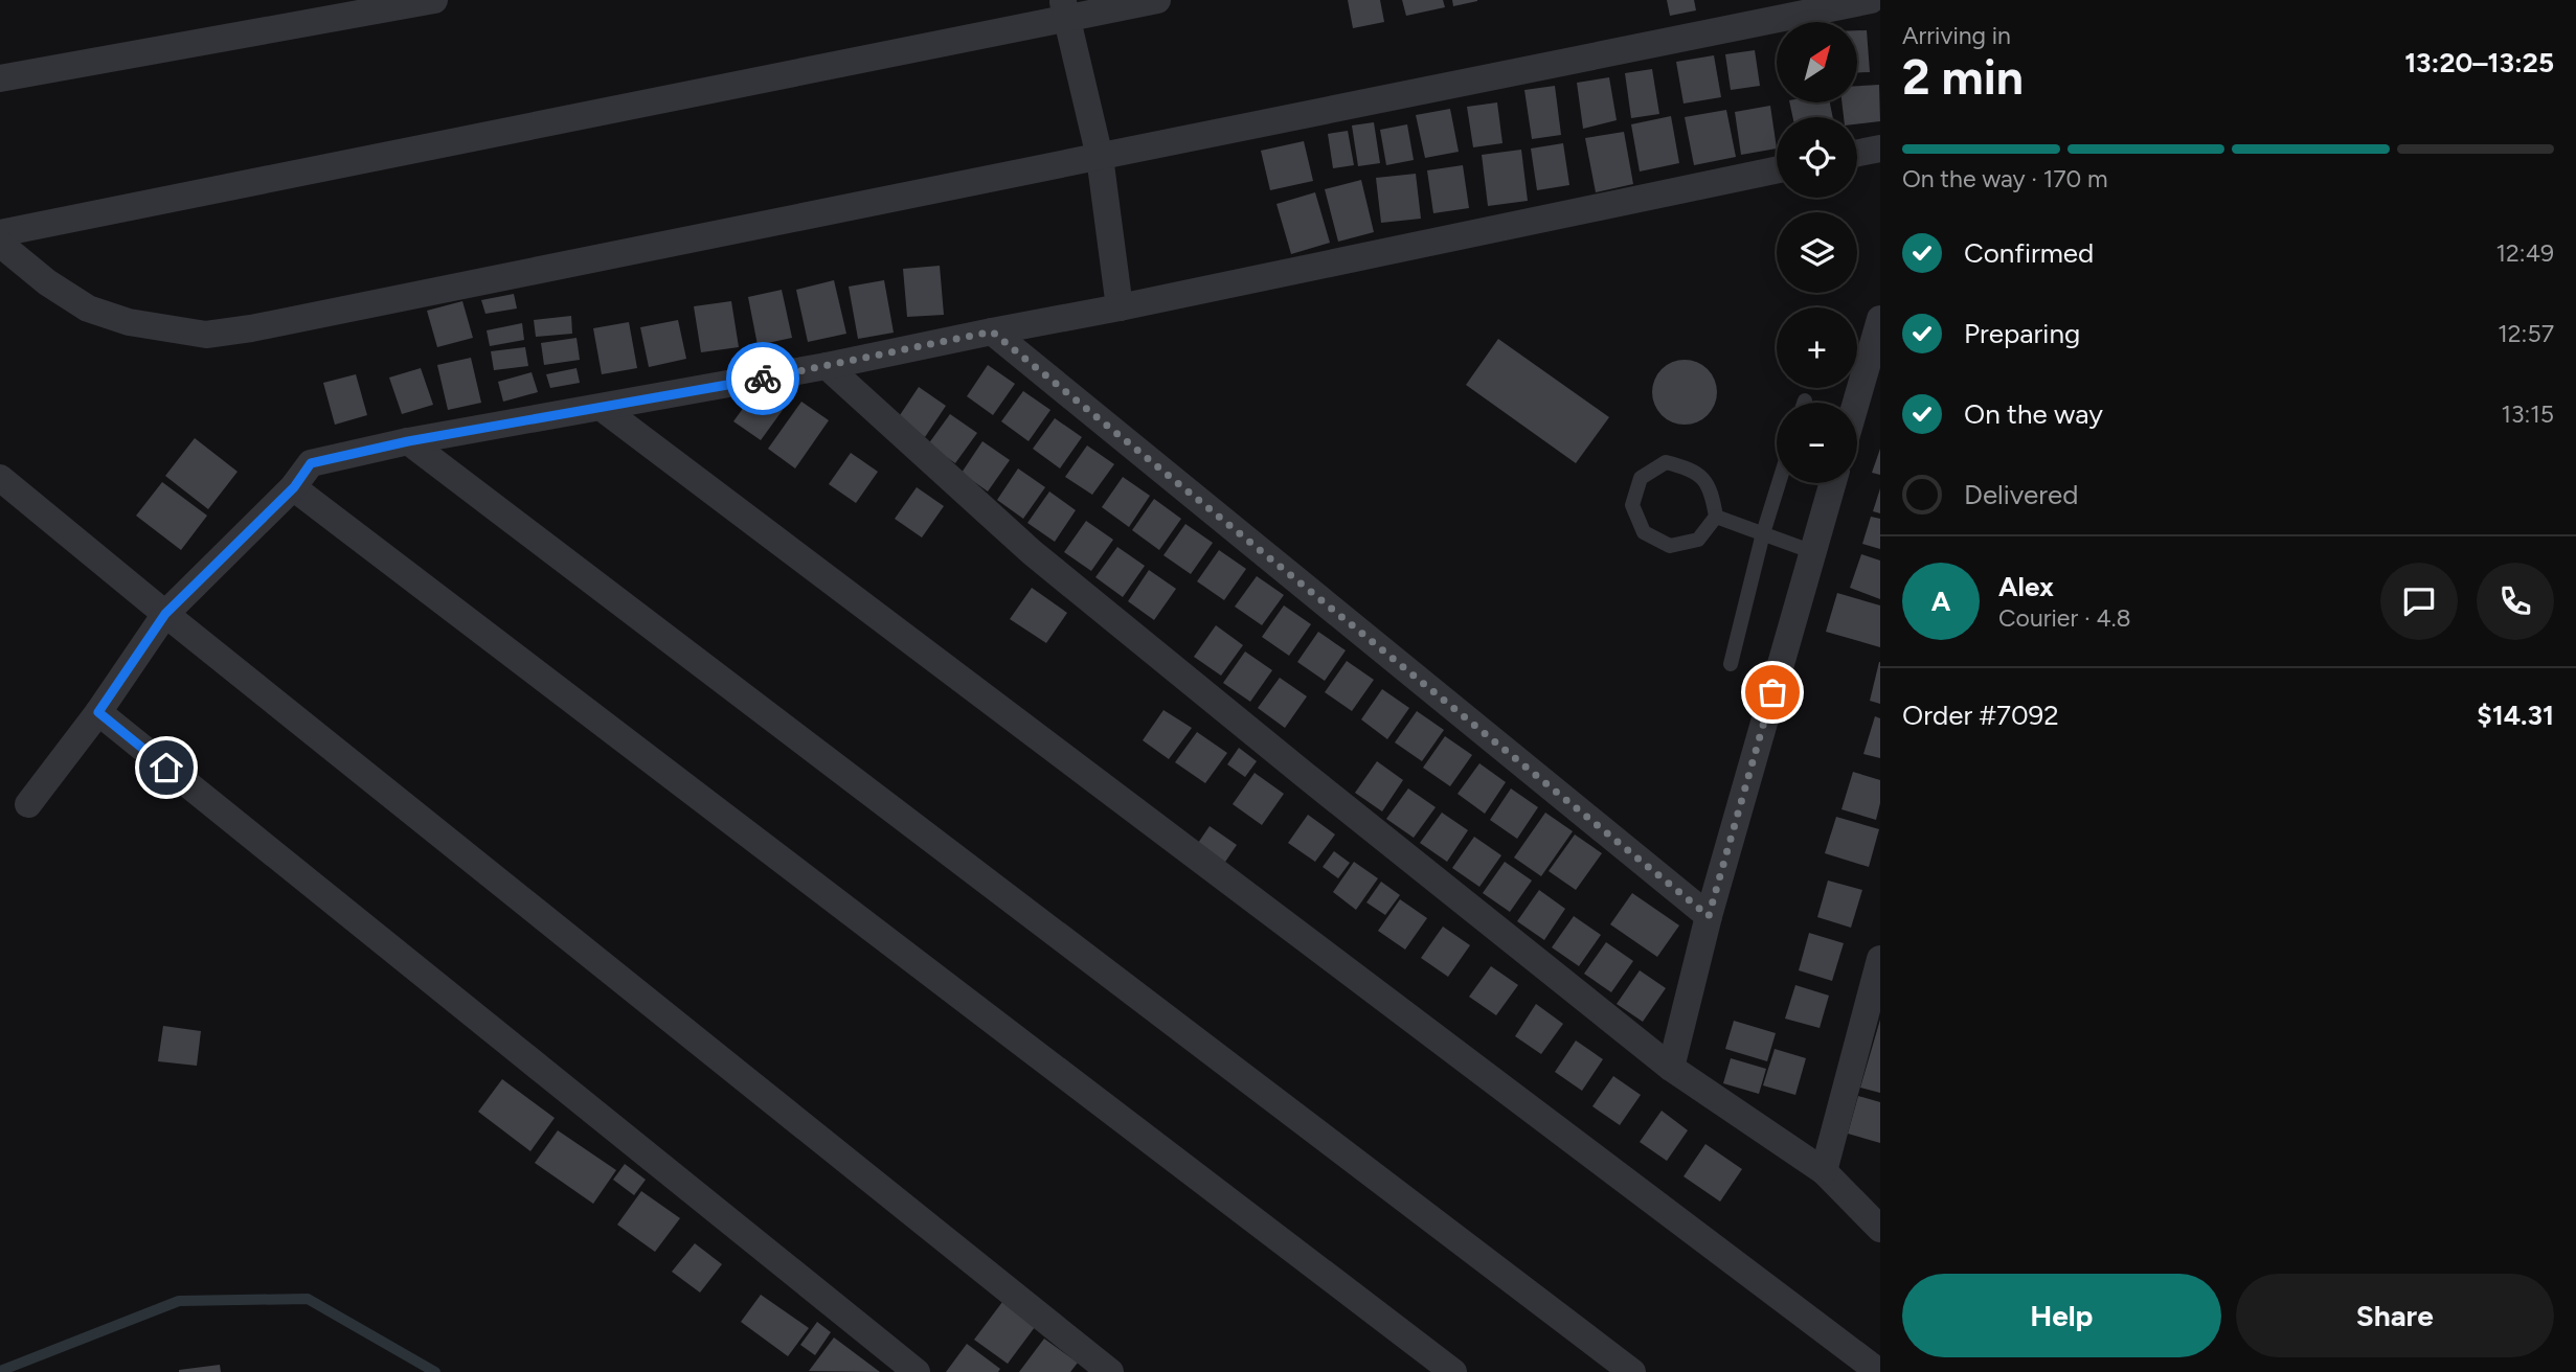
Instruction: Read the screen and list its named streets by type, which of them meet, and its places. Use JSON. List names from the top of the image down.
{
  "north": "top right",
  "page": {
    "heading": ["2 min", "Arriving in", "13:20–13:25"],
    "panel": [
      "Alex",
      "Courier · 4.8",
      "Order #7092",
      "$14.31"
    ],
    "map_buttons": ["+", "−"],
    "bar": "On the way · 170 m",
    "list": [
      ["Confirmed", "12:49"],
      ["Preparing", "12:57"],
      ["On the way", "13:15"],
      "Delivered"
    ],
    "round": "A",
    "buttons": ["Help", "Share"]
  }
}
